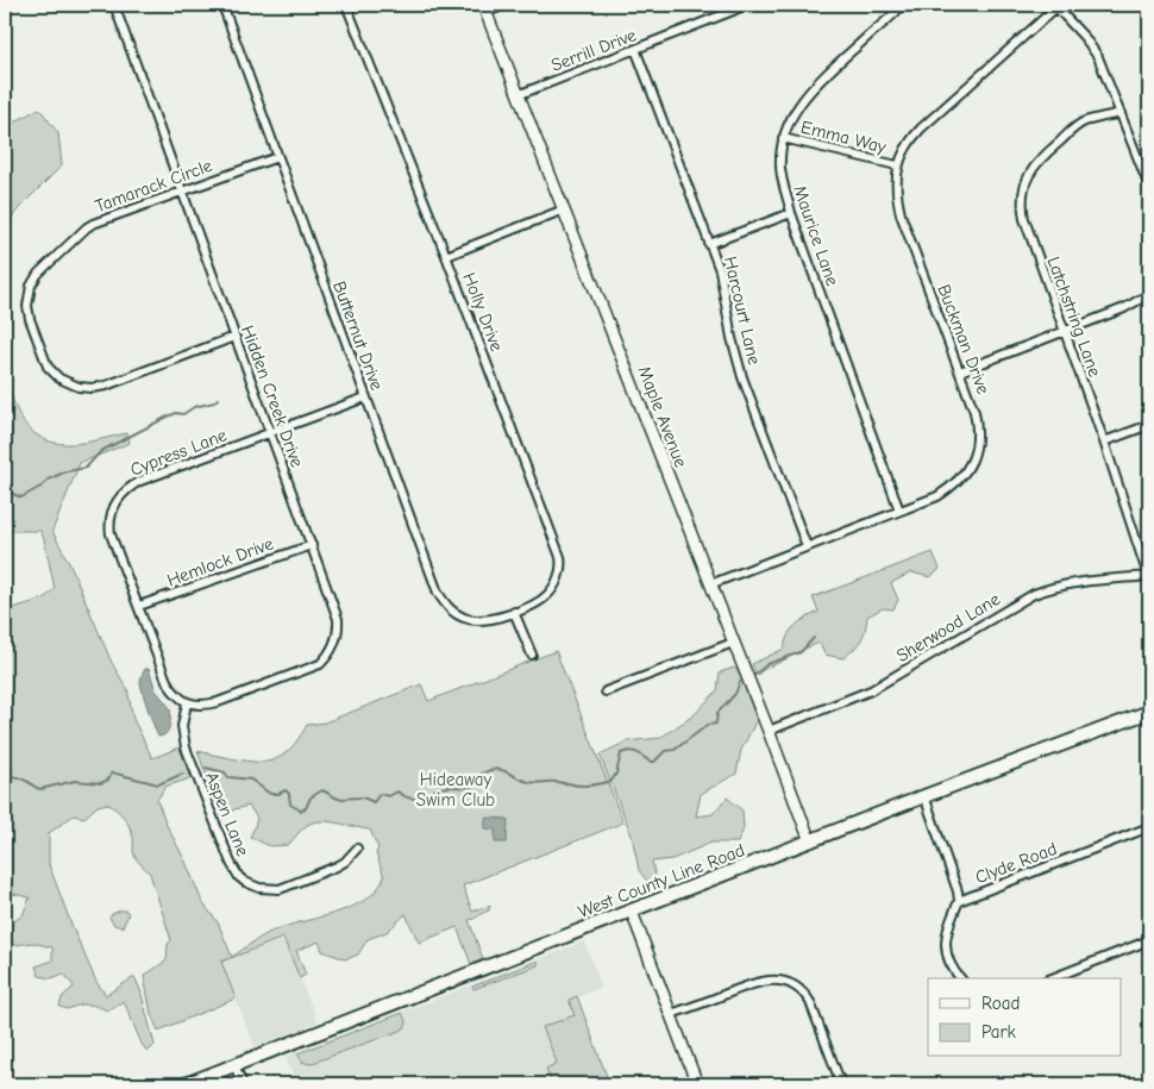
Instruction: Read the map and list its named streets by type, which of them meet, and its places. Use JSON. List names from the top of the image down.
{
  "streets": {
    "main road": ["West County Line Road"],
    "street": [
      "Serrill Drive",
      "Emma Way",
      "Tamarack Circle",
      "Maurice Lane",
      "Harcourt Lane",
      "Holly Drive",
      "Latchstring Lane",
      "Butternut Drive",
      "Buckman Drive",
      "Hidden Creek Drive",
      "Maple Avenue",
      "Cypress Lane",
      "Hemlock Drive",
      "Sherwood Lane",
      "Aspen Lane",
      "Clyde Road"
    ]
  },
  "crossings": [
    ["Serrill Drive", "Harcourt Lane"],
    ["Serrill Drive", "Maple Avenue"],
    ["Emma Way", "Maurice Lane"],
    ["Emma Way", "Buckman Drive"],
    ["Tamarack Circle", "Butternut Drive"],
    ["Tamarack Circle", "Hidden Creek Drive"],
    ["Maurice Lane", "Buckman Drive"],
    ["Harcourt Lane", "Buckman Drive"],
    ["Holly Drive", "Butternut Drive"],
    ["Latchstring Lane", "Sherwood Lane"],
    ["Butternut Drive", "Cypress Lane"],
    ["Buckman Drive", "Maple Avenue"],
    ["Hidden Creek Drive", "Cypress Lane"],
    ["Hidden Creek Drive", "Hemlock Drive"],
    ["Hidden Creek Drive", "Aspen Lane"],
    ["Maple Avenue", "Sherwood Lane"],
    ["Maple Avenue", "West County Line Road"],
    ["Cypress Lane", "Hemlock Drive"],
    ["Cypress Lane", "Aspen Lane"]
  ],
  "parks": ["Hideaway Swim Club"],
  "legend": ["Road", "Park"]
}
